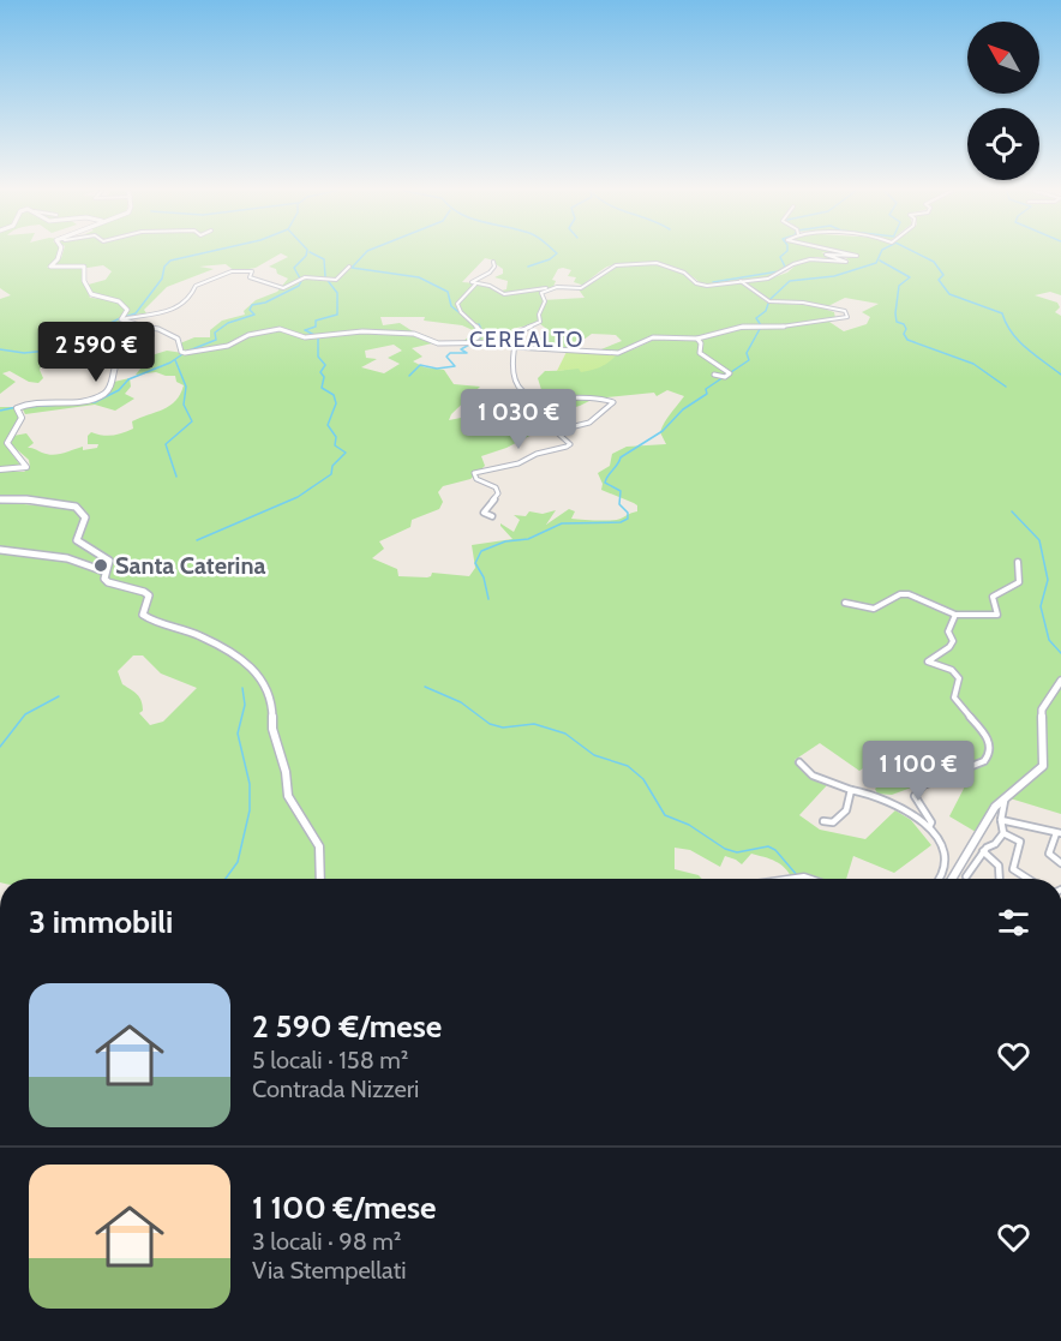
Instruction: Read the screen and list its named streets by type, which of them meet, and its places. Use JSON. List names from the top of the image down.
{
  "districts": ["CEREALTO"],
  "places": ["Santa Caterina"],
  "north": "top left",
  "page": {
    "price": ["2 590 €", "1 030 €", "1 100 €"],
    "heading": "3 immobili",
    "list": [
      {
        "name": "2 590 €/mese",
        "note": "5 locali · 158 m² · Contrada Nizzeri"
      },
      {
        "name": "1 100 €/mese",
        "note": "3 locali · 98 m² · Via Stempellati"
      }
    ]
  }
}
